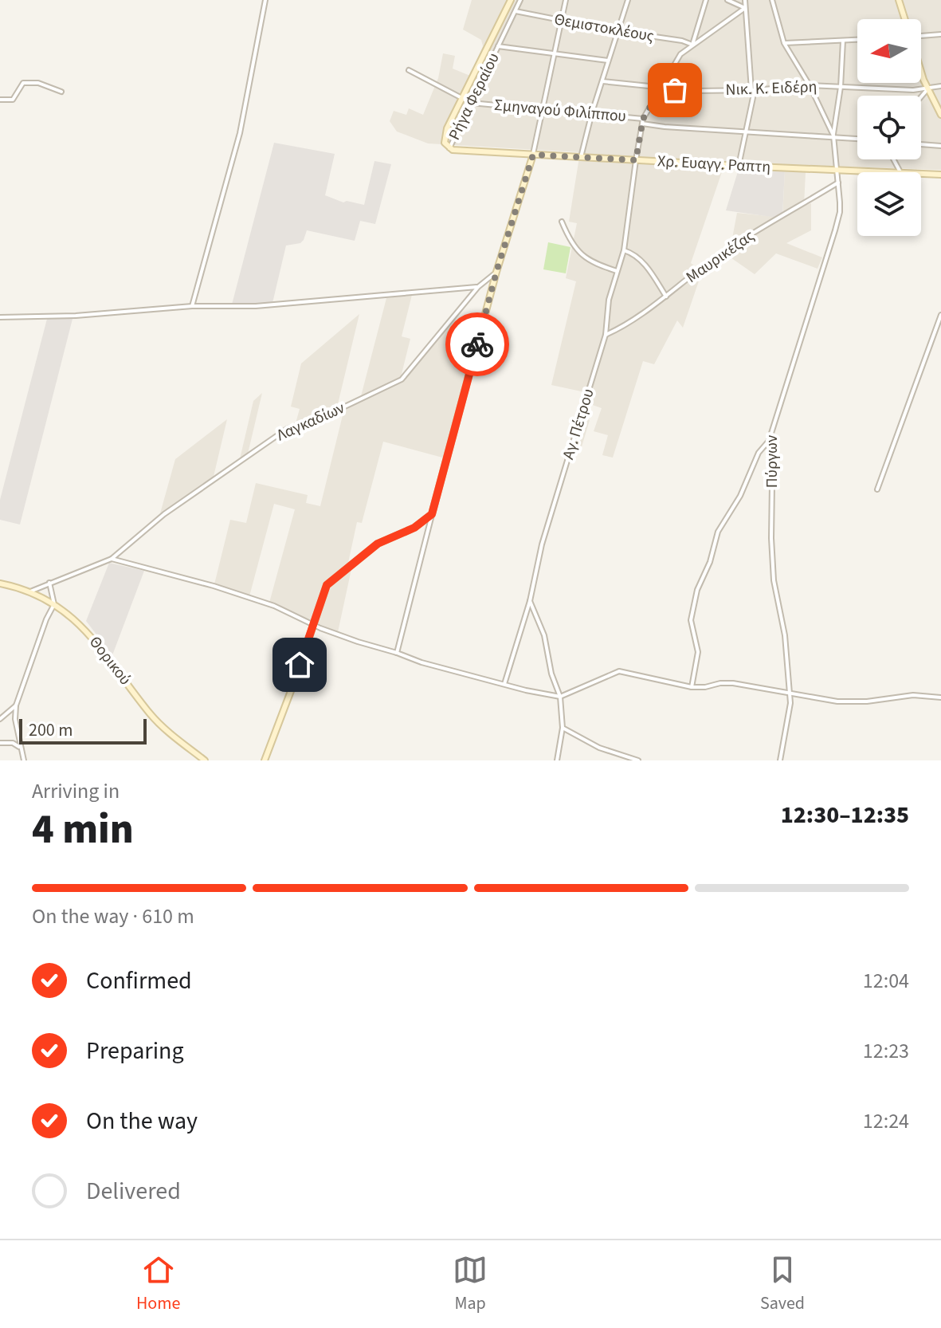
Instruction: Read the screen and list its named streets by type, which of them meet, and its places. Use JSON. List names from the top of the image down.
{
  "streets": {
    "street": [
      "Θεμιστοκλέους",
      "Νικ. Κ. Ειδέρη",
      "Ρήγα Φεραίου",
      "Σμηναγού Φιλίππου",
      "Χρ. Ευαγγ. Ραπτη",
      "Μαυρικέζας",
      "Λαγκαδίων",
      "Αγ. Πέτρου",
      "Πύργων",
      "Θορικού"
    ]
  },
  "crossings": [
    ["Θεμιστοκλέους", "Ρήγα Φεραίου"],
    ["Ρήγα Φεραίου", "Σμηναγού Φιλίππου"],
    ["Ρήγα Φεραίου", "Χρ. Ευαγγ. Ραπτη"],
    ["Σμηναγού Φιλίππου", "Αγ. Πέτρου"],
    ["Σμηναγού Φιλίππου", "Πύργων"],
    ["Χρ. Ευαγγ. Ραπτη", "Αγ. Πέτρου"],
    ["Χρ. Ευαγγ. Ραπτη", "Πύργων"],
    ["Μαυρικέζας", "Αγ. Πέτρου"],
    ["Μαυρικέζας", "Πύργων"],
    ["Λαγκαδίων", "Θορικού"]
  ],
  "scale_bar": "200 m",
  "north": "left",
  "page": {
    "scale": "200 m",
    "heading": ["4 min", "Arriving in", "12:30–12:35"],
    "bar": "On the way · 610 m",
    "list": [
      ["Confirmed", "12:04"],
      ["Preparing", "12:23"],
      ["On the way", "12:24"],
      "Delivered"
    ],
    "tabs": ["Home", "Map", "Saved"]
  }
}
